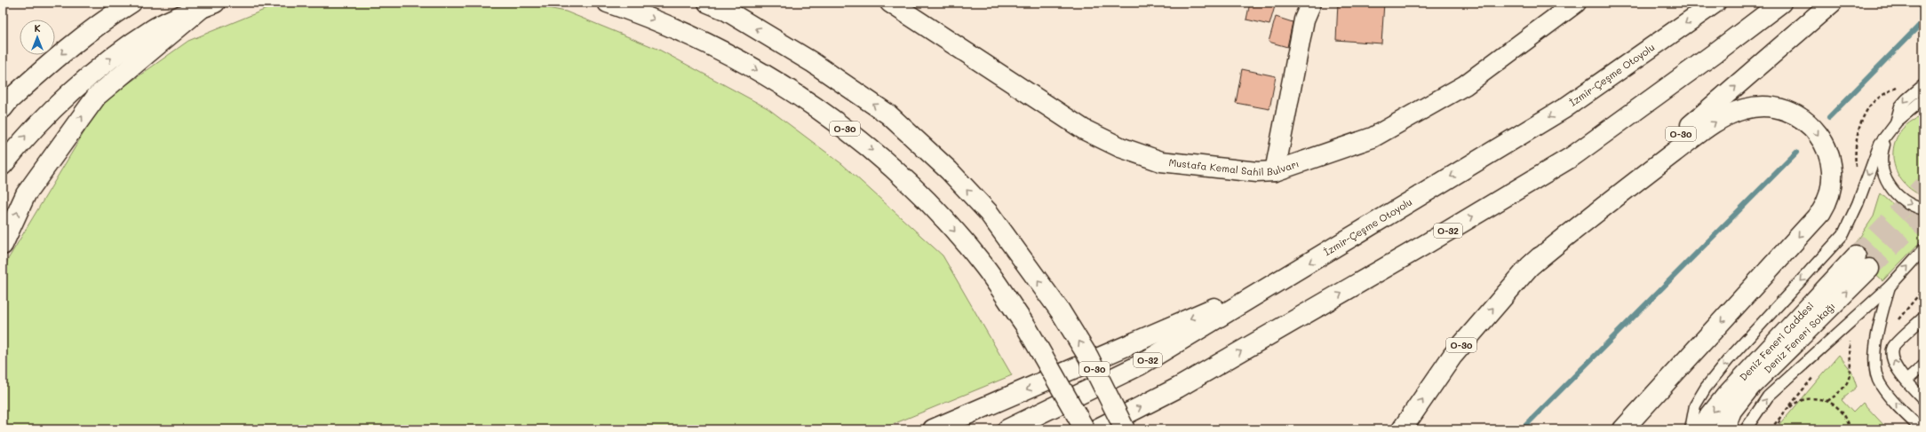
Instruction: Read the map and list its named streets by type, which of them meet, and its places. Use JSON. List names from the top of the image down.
{
  "streets": {
    "main road": [
      "İzmir-Çeşme Otoyolu",
      "O-30",
      "Mustafa Kemal Sahil Bulvarı",
      "O-32",
      "Deniz Feneri Sokağı",
      "Deniz Feneri Caddesi"
    ]
  },
  "crossings": [
    ["Deniz Feneri Sokağı", "Deniz Feneri Caddesi"]
  ],
  "one_way": ["Deniz Feneri Sokağı", "Deniz Feneri Caddesi"],
  "north": "top"
}
